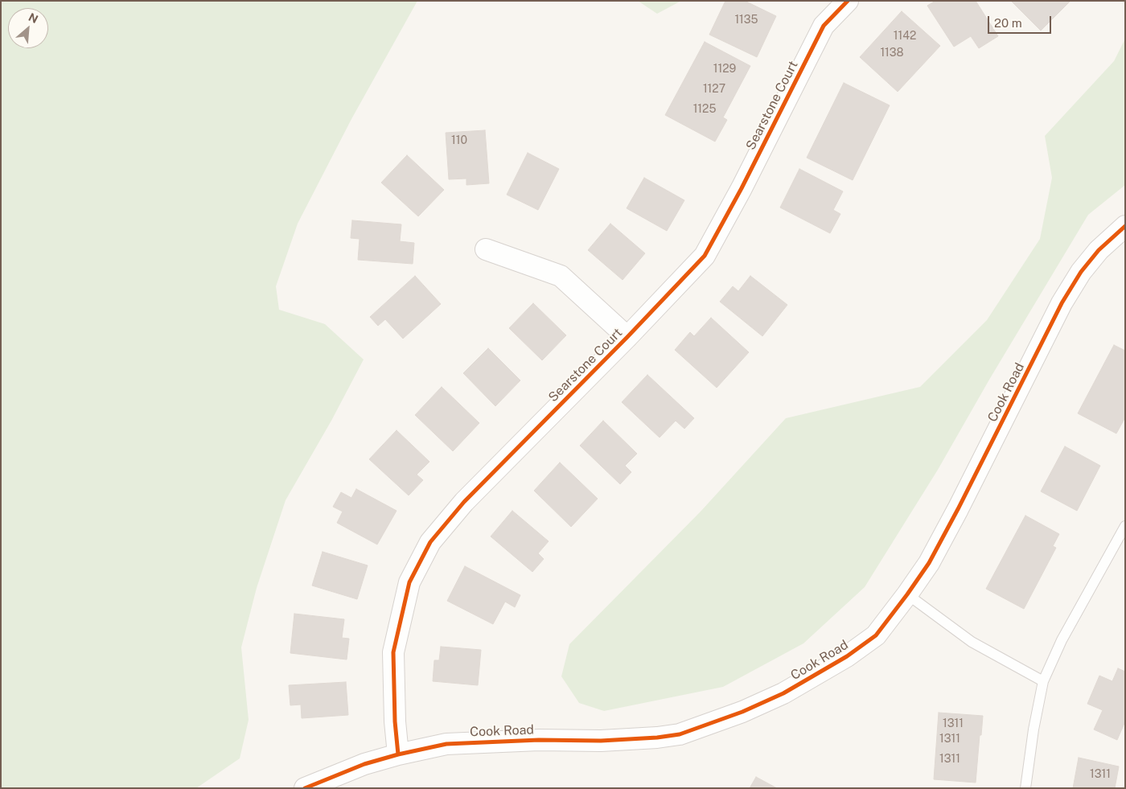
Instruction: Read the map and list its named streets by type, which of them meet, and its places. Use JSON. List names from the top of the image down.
{
  "streets": {
    "street": ["Searstone Court", "Cook Road"]
  },
  "crossings": [
    ["Searstone Court", "Cook Road"]
  ],
  "house_numbers": [
    "1135",
    "1142",
    "1138",
    "1129",
    "1127",
    "1125",
    "110",
    "1311",
    "1311",
    "1311",
    "1311"
  ],
  "scale_bar": "20 m",
  "north": "top right"
}
